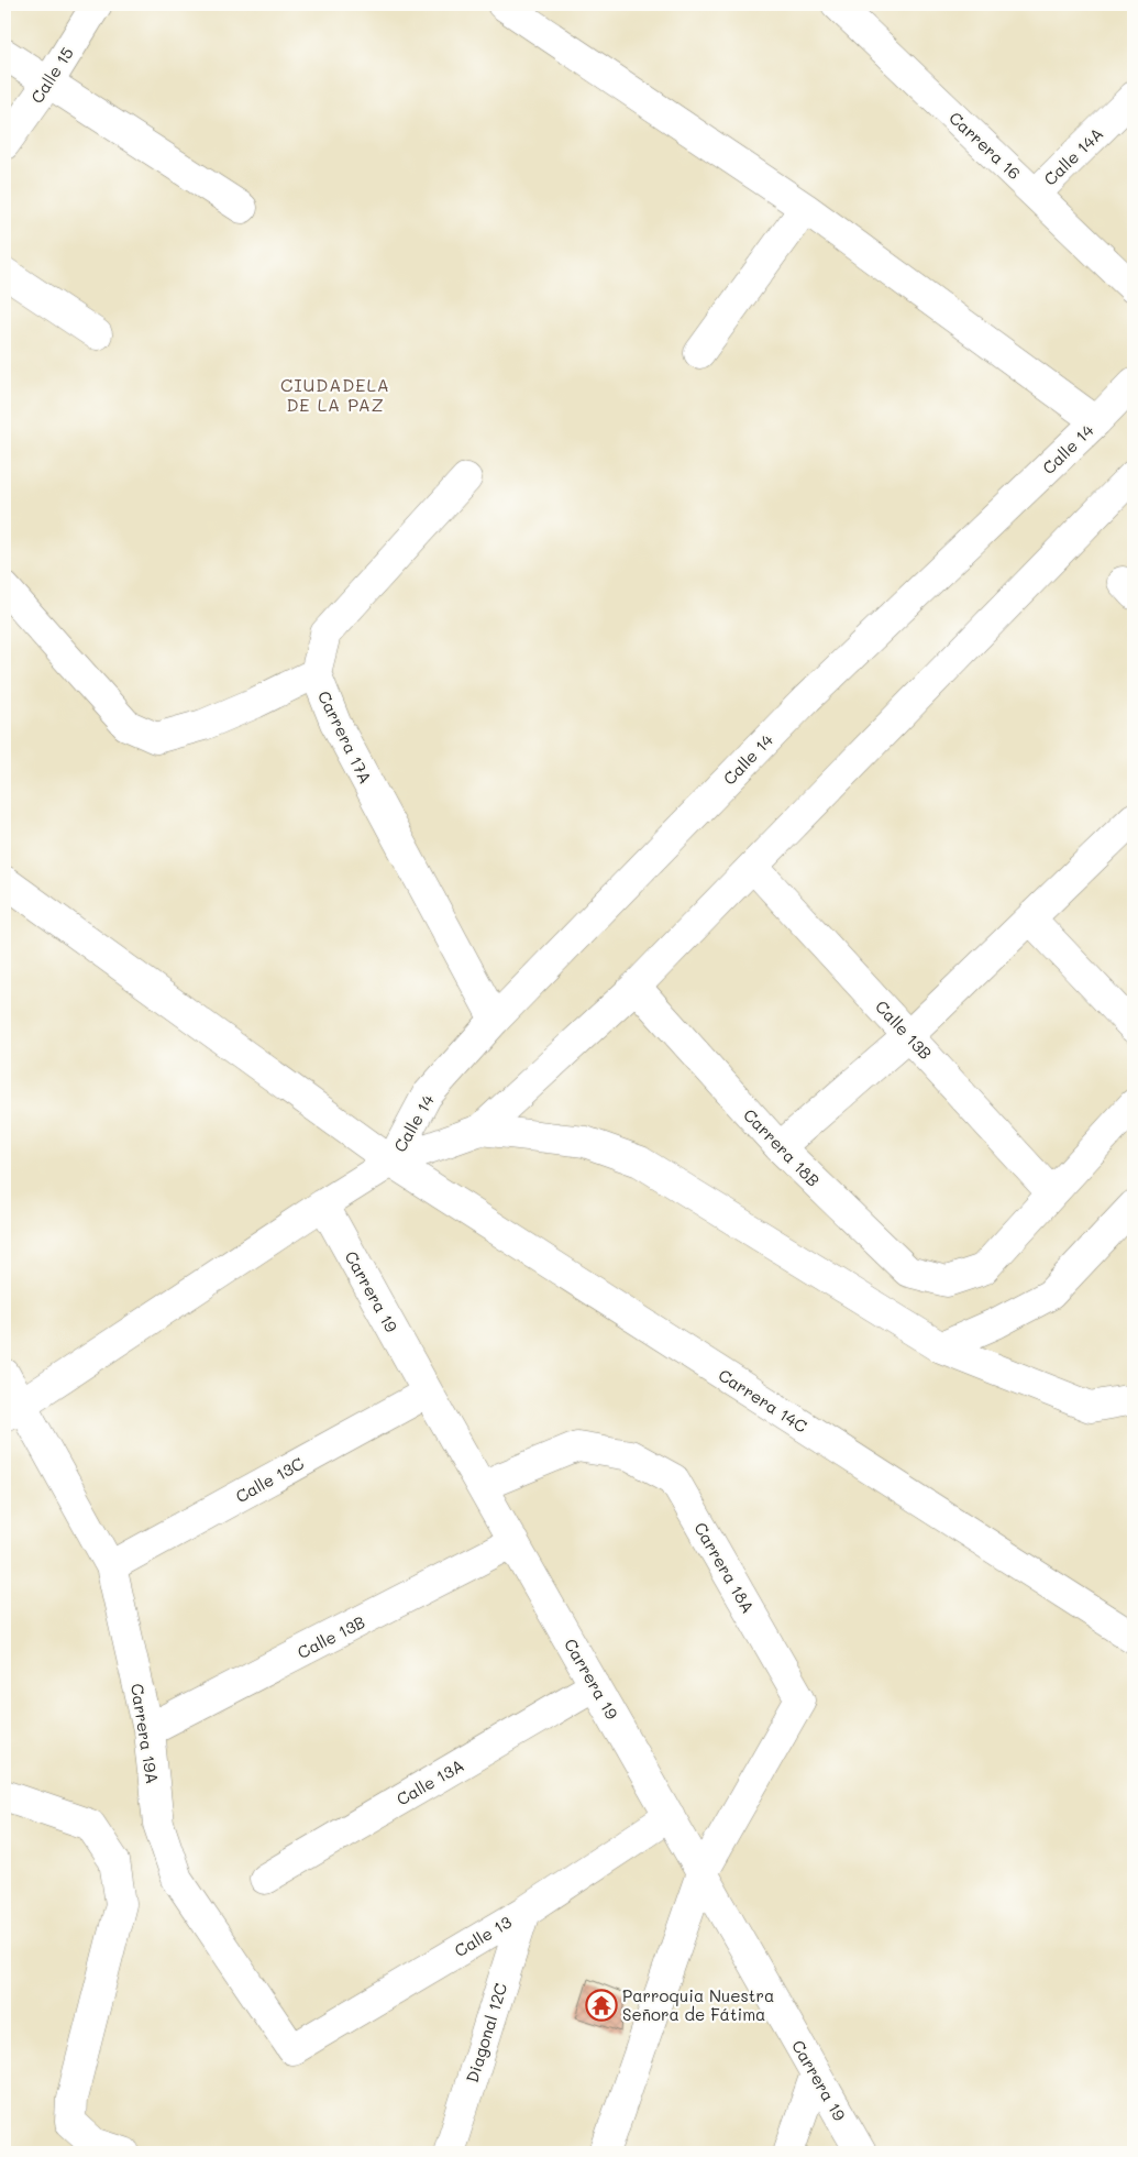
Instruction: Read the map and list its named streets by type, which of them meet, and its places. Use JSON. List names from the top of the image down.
{
  "streets": {
    "street": [
      "Calle 15",
      "Carrera 16",
      "Calle 14A",
      "Calle 14",
      "Carrera 17A",
      "Calle 13B",
      "Carrera 18B",
      "Carrera 19",
      "Carrera 14C",
      "Calle 13C",
      "Carrera 18A",
      "Carrera 19A",
      "Calle 13A",
      "Calle 13",
      "Diagonal 12C"
    ]
  },
  "crossings": [
    ["Carrera 16", "Calle 14A"],
    ["Calle 14", "Carrera 17A"],
    ["Calle 14", "Calle 13B"],
    ["Calle 14", "Carrera 18B"],
    ["Calle 14", "Carrera 19"],
    ["Calle 14", "Carrera 14C"],
    ["Calle 14", "Carrera 19A"],
    ["Calle 13B", "Carrera 18B"],
    ["Calle 13B", "Carrera 19"],
    ["Calle 13B", "Carrera 19A"],
    ["Carrera 19", "Calle 13C"],
    ["Carrera 19", "Carrera 18A"],
    ["Carrera 19", "Calle 13A"],
    ["Carrera 19", "Calle 13"],
    ["Calle 13C", "Carrera 19A"],
    ["Carrera 19A", "Calle 13"],
    ["Calle 13", "Diagonal 12C"]
  ],
  "districts": ["CIUDADELA DE LA PAZ"],
  "places": {
    "temple": ["Parroquia Nuestra Señora de Fátima"]
  }
}
